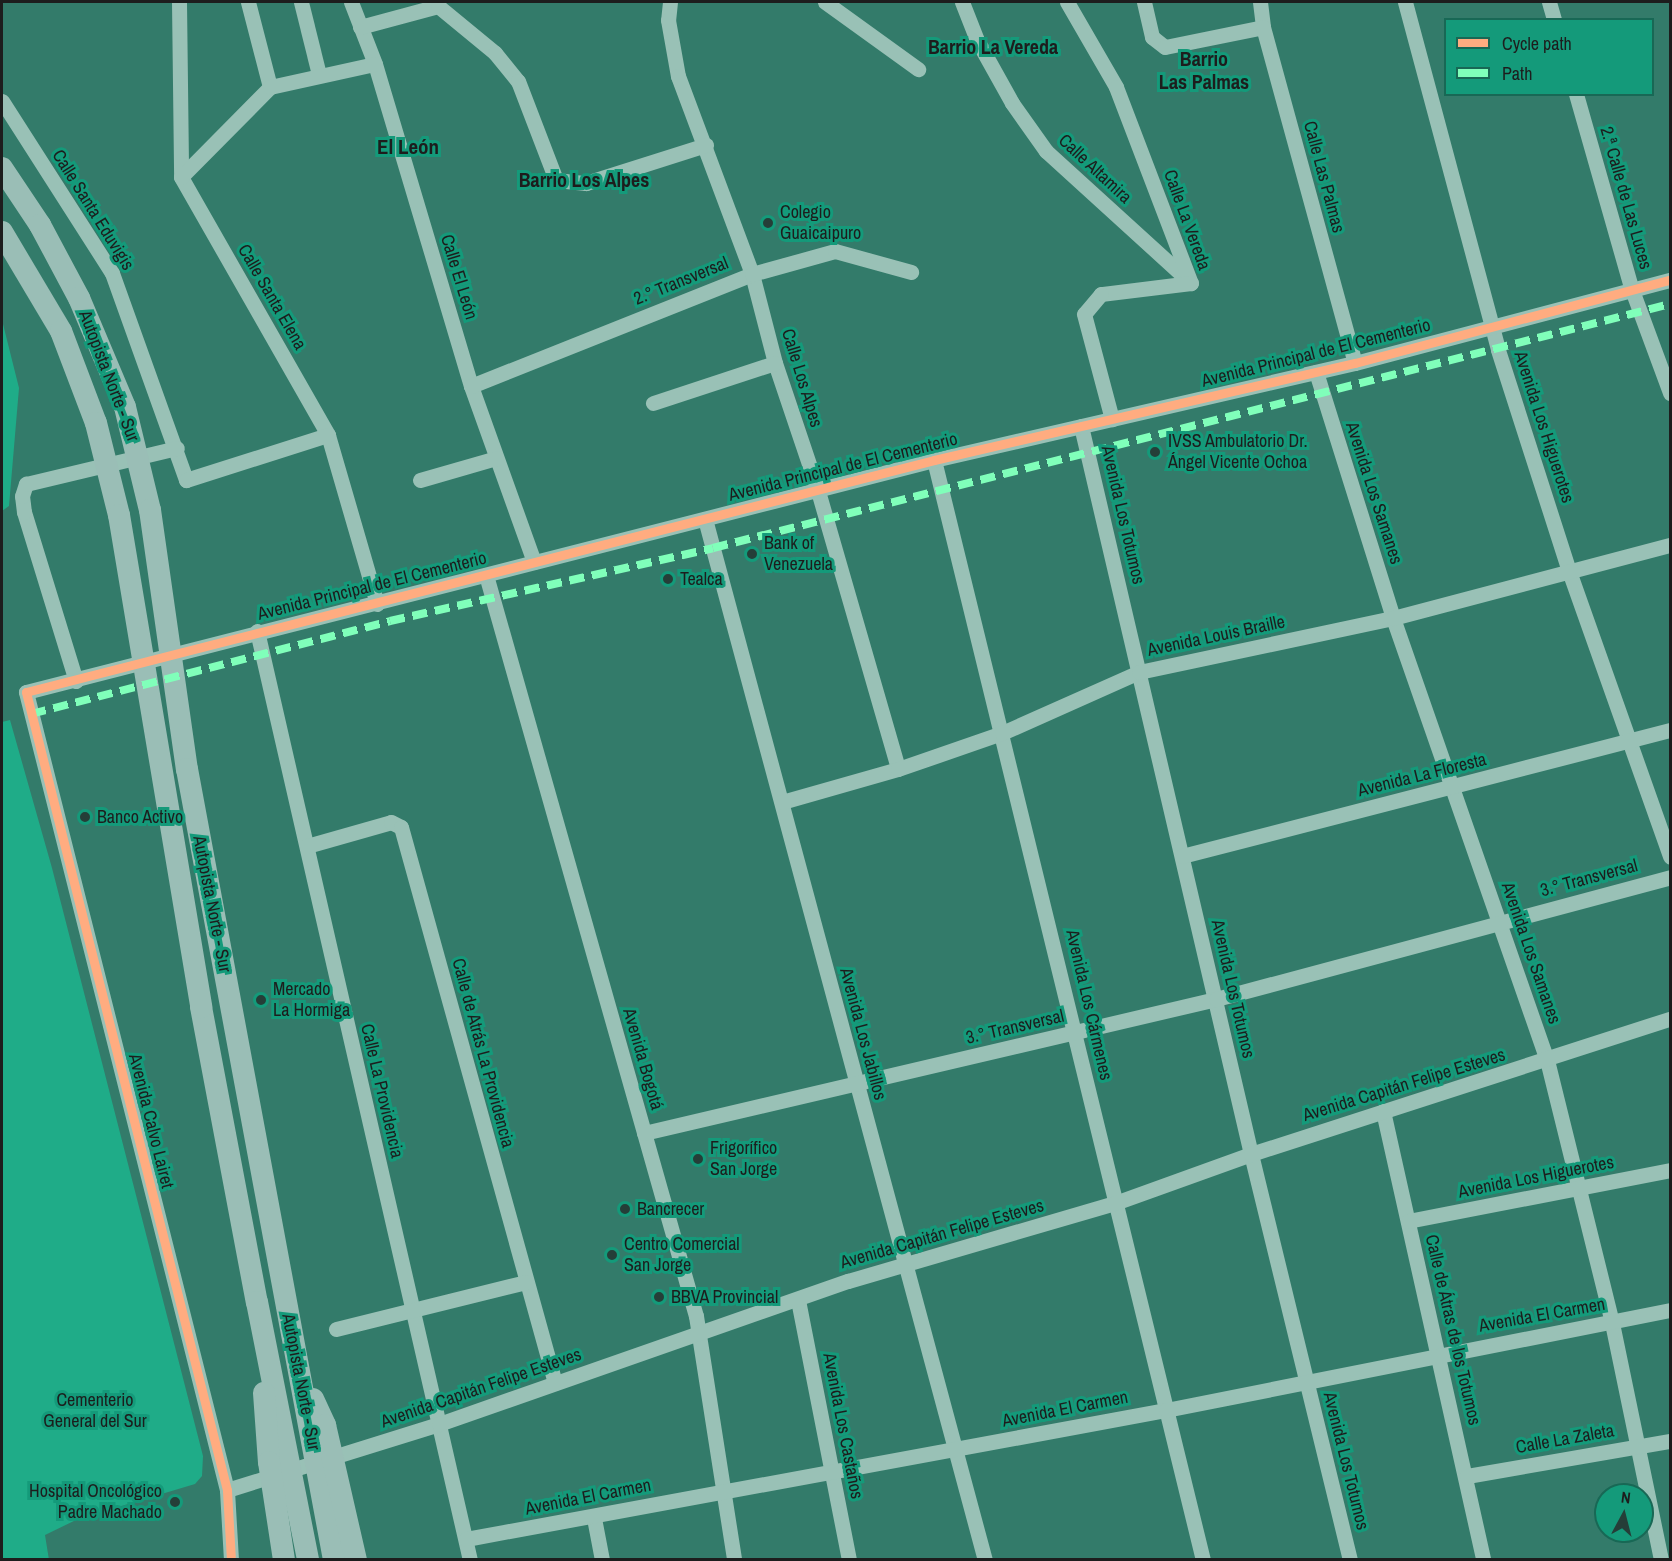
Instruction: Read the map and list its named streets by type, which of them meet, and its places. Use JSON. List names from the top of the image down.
{
  "streets": {
    "highway": ["Autopista Norte - Sur"],
    "street": [
      "Calle Altamira",
      "Calle Las Palmas",
      "2.ª Calle de Las Luces",
      "Calle Santa Eduvigis",
      "Calle La Vereda",
      "Calle El León",
      "2.° Transversal",
      "Calle Santa Elena",
      "Avenida Principal de El Cementerio",
      "Calle Los Alpes",
      "Avenida Los Higuerotes",
      "Avenida Los Samanes",
      "Avenida Los Totumos",
      "Avenida Louis Braille",
      "Avenida La Floresta",
      "3.° Transversal",
      "Avenida Los Cármenes",
      "Avenida Los Jabillos",
      "Calle de Atrás La Providencia",
      "Avenida Bogotá",
      "Avenida Capitán Felipe Esteves",
      "Calle La Providencia",
      "Avenida Calvo Lairet",
      "Avenida El Carmen",
      "Calle de Átras de los Totumos",
      "Avenida Los Castaños",
      "Calle La Zaleta"
    ]
  },
  "crossings": [
    ["Calle Altamira", "Calle La Vereda"],
    ["Calle Las Palmas", "Avenida Principal de El Cementerio"],
    ["2.ª Calle de Las Luces", "Avenida Principal de El Cementerio"],
    ["Calle Santa Eduvigis", "Calle Santa Elena"],
    ["Calle La Vereda", "Avenida Principal de El Cementerio"],
    ["Calle El León", "2.° Transversal"],
    ["Calle El León", "Avenida Principal de El Cementerio"],
    ["2.° Transversal", "Calle Los Alpes"],
    ["Calle Santa Elena", "Avenida Principal de El Cementerio"],
    ["Avenida Principal de El Cementerio", "Calle Los Alpes"],
    ["Avenida Principal de El Cementerio", "Avenida Los Higuerotes"],
    ["Avenida Principal de El Cementerio", "Avenida Los Samanes"],
    ["Avenida Principal de El Cementerio", "Avenida Los Totumos"],
    ["Avenida Principal de El Cementerio", "Avenida Los Cármenes"],
    ["Avenida Principal de El Cementerio", "Avenida Los Jabillos"],
    ["Avenida Principal de El Cementerio", "Avenida Bogotá"],
    ["Avenida Principal de El Cementerio", "Calle La Providencia"],
    ["Avenida Principal de El Cementerio", "Avenida Calvo Lairet"],
    ["Calle Los Alpes", "Avenida Louis Braille"],
    ["Avenida Los Higuerotes", "Avenida Los Samanes"],
    ["Avenida Los Higuerotes", "Avenida Louis Braille"],
    ["Avenida Los Higuerotes", "Avenida La Floresta"],
    ["Avenida Los Higuerotes", "Calle de Átras de los Totumos"],
    ["Avenida Los Samanes", "Avenida Louis Braille"],
    ["Avenida Los Samanes", "Avenida La Floresta"],
    ["Avenida Los Samanes", "3.° Transversal"],
    ["Avenida Los Samanes", "Avenida Capitán Felipe Esteves"],
    ["Avenida Los Samanes", "Avenida El Carmen"],
    ["Avenida Los Samanes", "Calle La Zaleta"],
    ["Avenida Los Totumos", "Avenida Louis Braille"],
    ["Avenida Los Totumos", "Avenida La Floresta"],
    ["Avenida Los Totumos", "3.° Transversal"],
    ["Avenida Los Totumos", "Avenida Capitán Felipe Esteves"],
    ["Avenida Los Totumos", "Avenida El Carmen"],
    ["Avenida Louis Braille", "Avenida Los Cármenes"],
    ["Avenida Louis Braille", "Avenida Los Jabillos"],
    ["3.° Transversal", "Avenida Los Cármenes"],
    ["3.° Transversal", "Avenida Los Jabillos"],
    ["3.° Transversal", "Avenida Bogotá"],
    ["Avenida Los Cármenes", "Avenida Capitán Felipe Esteves"],
    ["Avenida Los Cármenes", "Avenida El Carmen"],
    ["Avenida Los Jabillos", "Avenida Capitán Felipe Esteves"],
    ["Avenida Los Jabillos", "Avenida El Carmen"],
    ["Calle de Atrás La Providencia", "Avenida Capitán Felipe Esteves"],
    ["Calle de Atrás La Providencia", "Calle La Providencia"],
    ["Avenida Bogotá", "Avenida Capitán Felipe Esteves"],
    ["Avenida Bogotá", "Avenida El Carmen"],
    ["Avenida Capitán Felipe Esteves", "Calle La Providencia"],
    ["Avenida Capitán Felipe Esteves", "Avenida Calvo Lairet"],
    ["Avenida Capitán Felipe Esteves", "Calle de Átras de los Totumos"],
    ["Avenida Capitán Felipe Esteves", "Avenida Los Castaños"],
    ["Calle La Providencia", "Avenida El Carmen"],
    ["Avenida El Carmen", "Calle de Átras de los Totumos"],
    ["Avenida El Carmen", "Avenida Los Castaños"],
    ["Calle de Átras de los Totumos", "Calle La Zaleta"]
  ],
  "districts": [
    "Barrio La Vereda",
    "Barrio Las Palmas",
    "El León",
    "Barrio Los Alpes"
  ],
  "parks": ["Cementerio General del Sur"],
  "places": [
    "Colegio Guaicaipuro",
    "IVSS Ambulatorio Dr. Ángel Vicente Ochoa",
    "Bank of Venezuela",
    "Tealca",
    "Banco Activo",
    "Mercado La Hormiga",
    "Frigorífico San Jorge",
    "Bancrecer",
    "Centro Comercial San Jorge",
    "BBVA Provincial",
    "Hospital Oncológico Padre Machado"
  ],
  "legend": ["Cycle path", "Path"],
  "north": "top"
}
